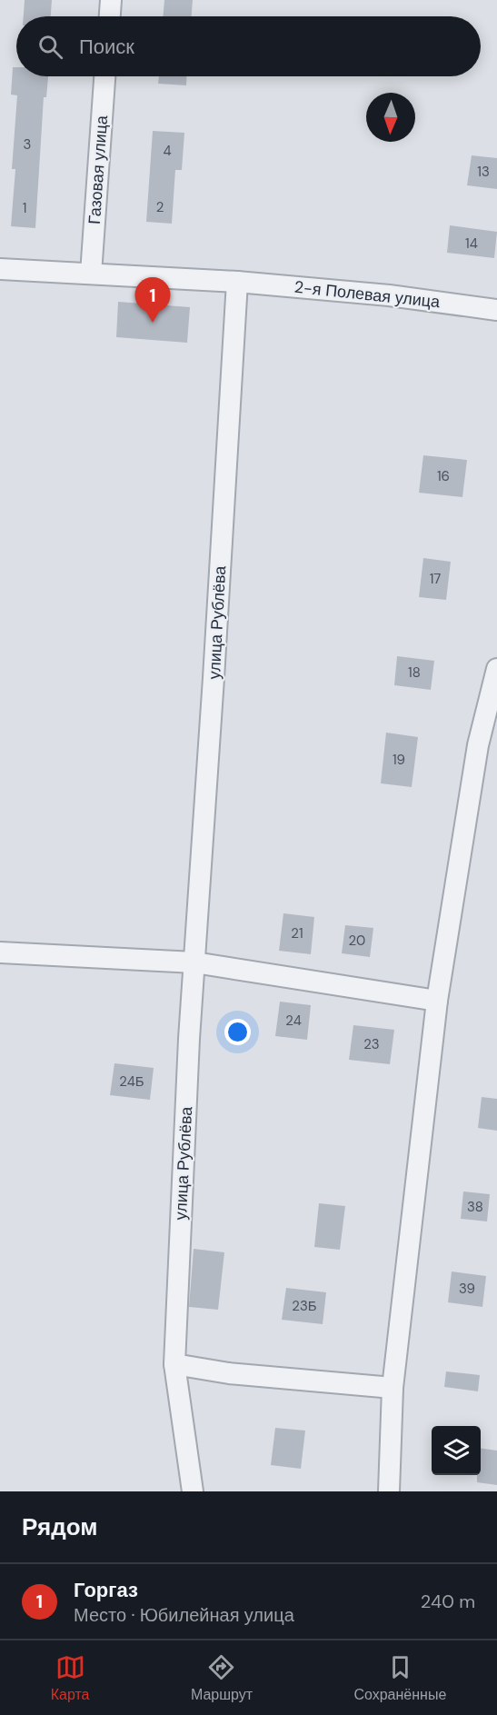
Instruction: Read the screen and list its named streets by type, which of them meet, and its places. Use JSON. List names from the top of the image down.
{
  "streets": {
    "street": ["Газовая улица", "2-я Полевая улица", "улица Рублёва"]
  },
  "crossings": [
    ["Газовая улица", "2-я Полевая улица"],
    ["2-я Полевая улица", "улица Рублёва"]
  ],
  "house_numbers": [
    "3",
    "4",
    "13",
    "2",
    "1",
    "14",
    "16",
    "17",
    "18",
    "19",
    "21",
    "20",
    "24",
    "23",
    "24Б",
    "38",
    "39",
    "23Б"
  ],
  "north": "bottom",
  "page": {
    "search": "Поиск",
    "pins": "1",
    "heading": "Рядом",
    "list": [
      {
        "mark": "1",
        "name": "Горгаз",
        "note": "Место · Юбилейная улица",
        "value": "240 m"
      }
    ],
    "nav": ["Карта", "Маршрут", "Сохранённые"]
  }
}
